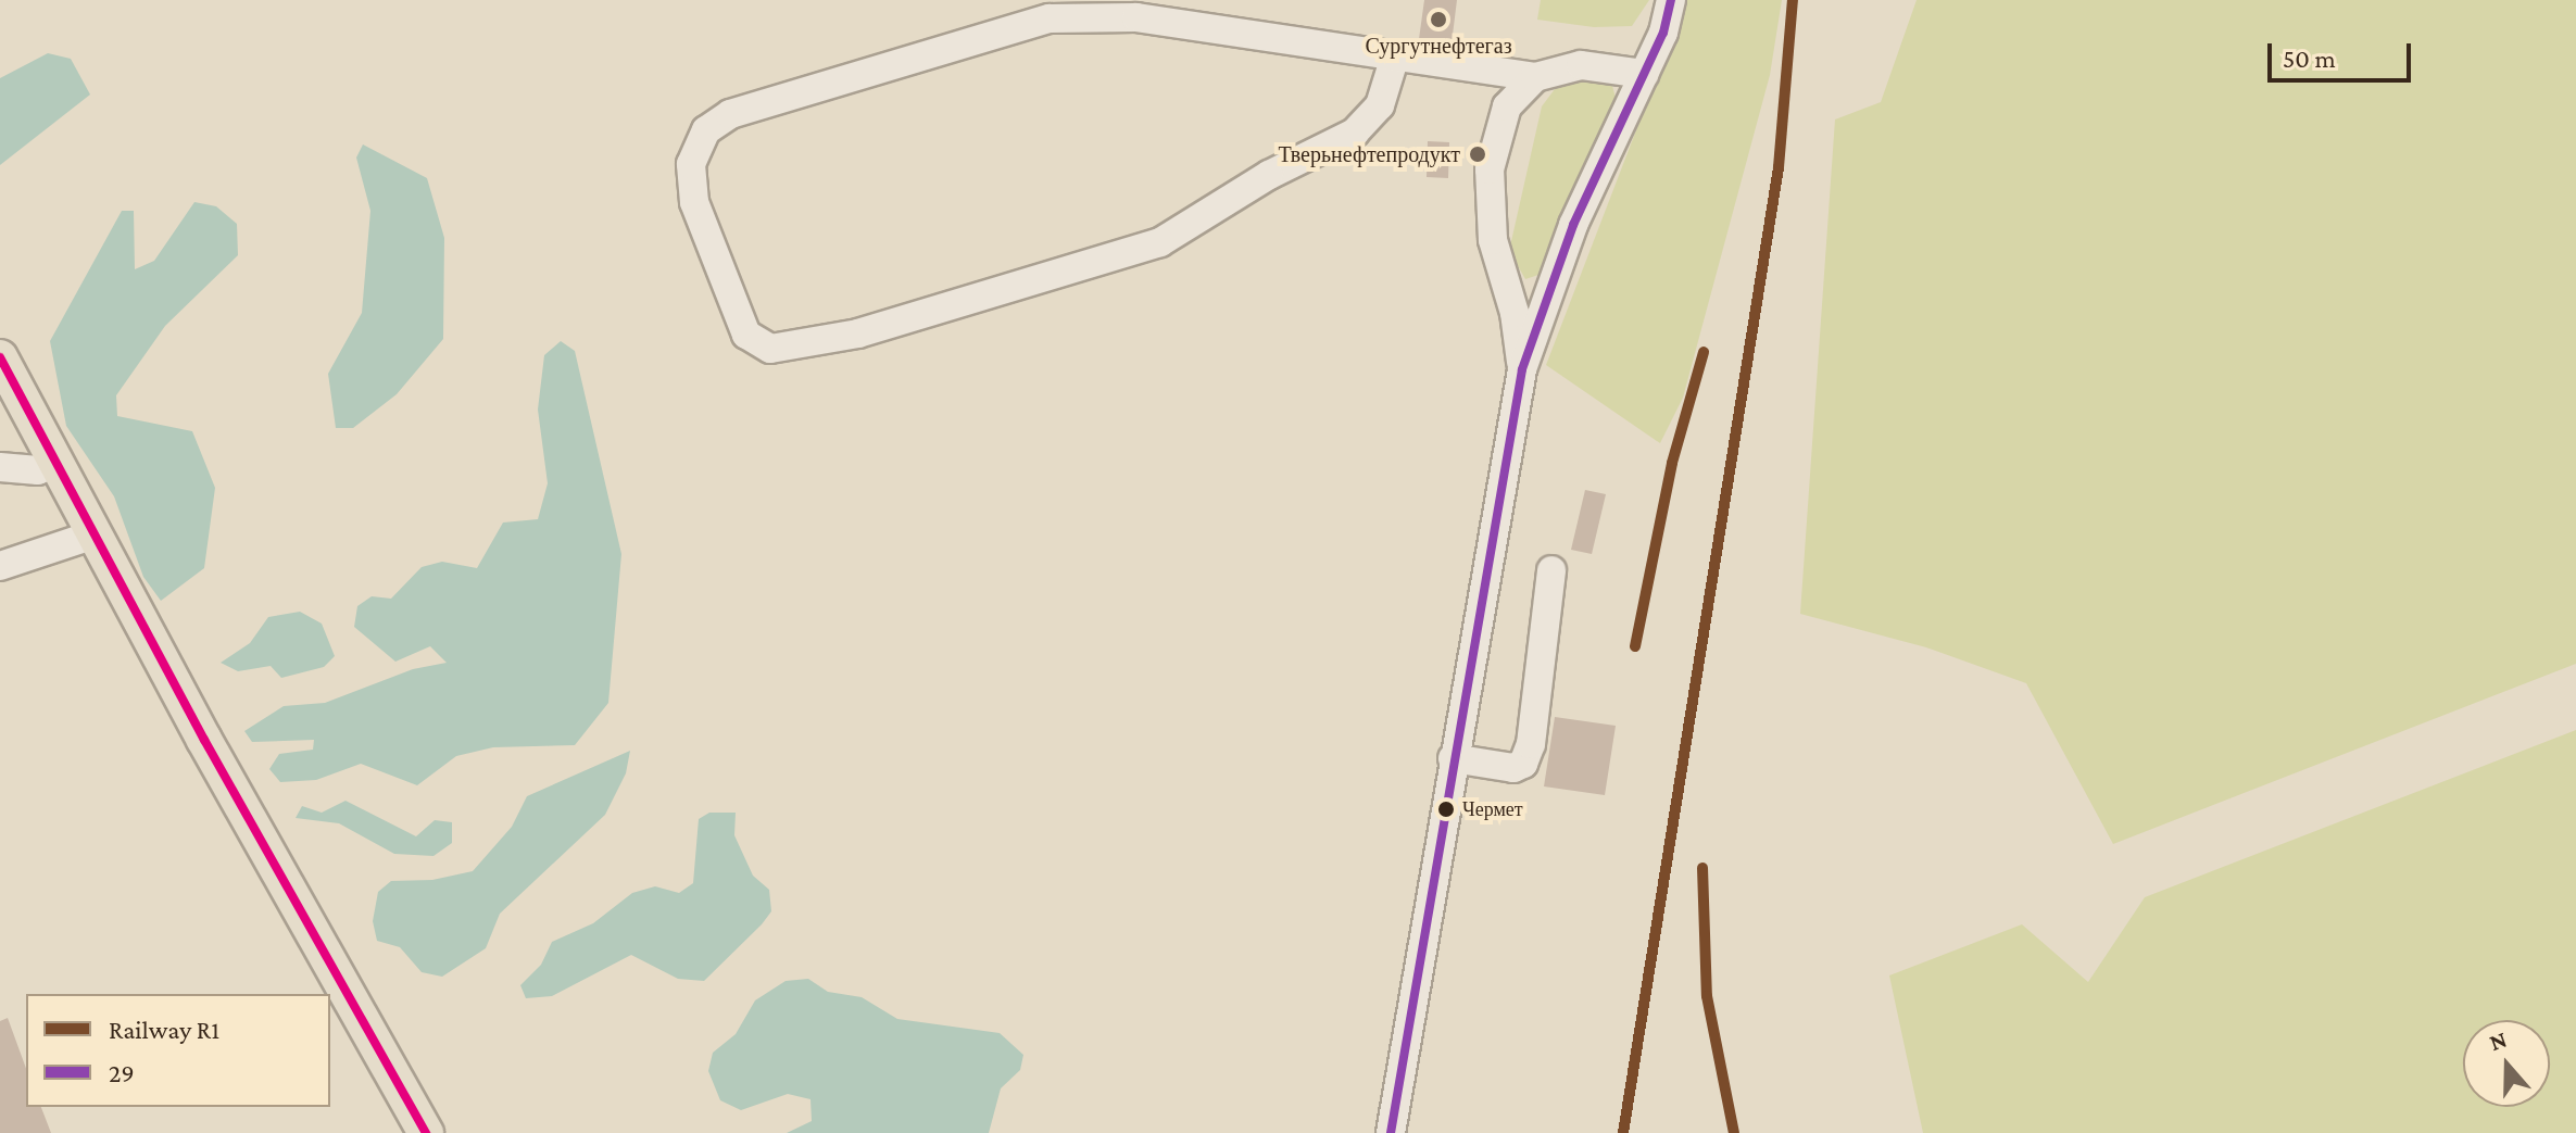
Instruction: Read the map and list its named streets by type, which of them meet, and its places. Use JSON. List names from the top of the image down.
{
  "places": ["Сургутнефтегаз", "Тверьнефтепродукт", "Чермет"],
  "lines": ["rail line R1", "transit line 29"],
  "legend": ["Railway R1", "29"],
  "scale_bar": "50 m",
  "north": "top"
}
